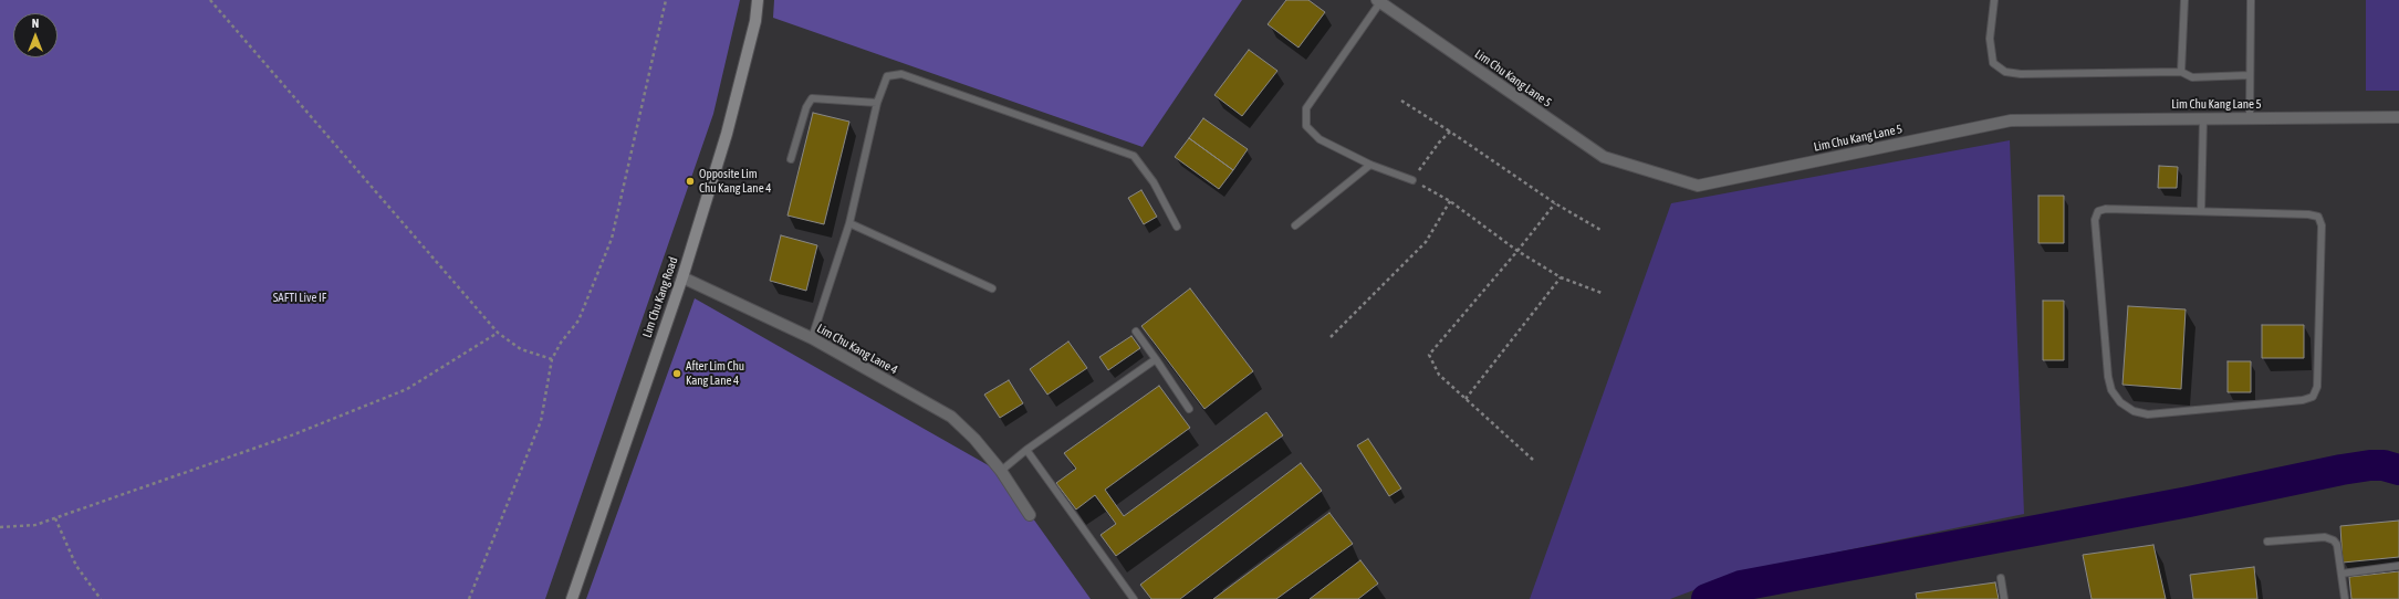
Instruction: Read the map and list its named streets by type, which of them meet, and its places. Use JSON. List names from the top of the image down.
{
  "streets": {
    "main road": ["Lim Chu Kang Road"],
    "street": ["Lim Chu Kang Lane 5", "Lim Chu Kang Lane 4"]
  },
  "crossings": [
    ["Lim Chu Kang Road", "Lim Chu Kang Lane 4"]
  ],
  "parks": ["SAFTI Live IF"],
  "places": ["Opposite Lim Chu Kang Lane 4", "After Lim Chu Kang Lane 4"],
  "north": "top"
}
